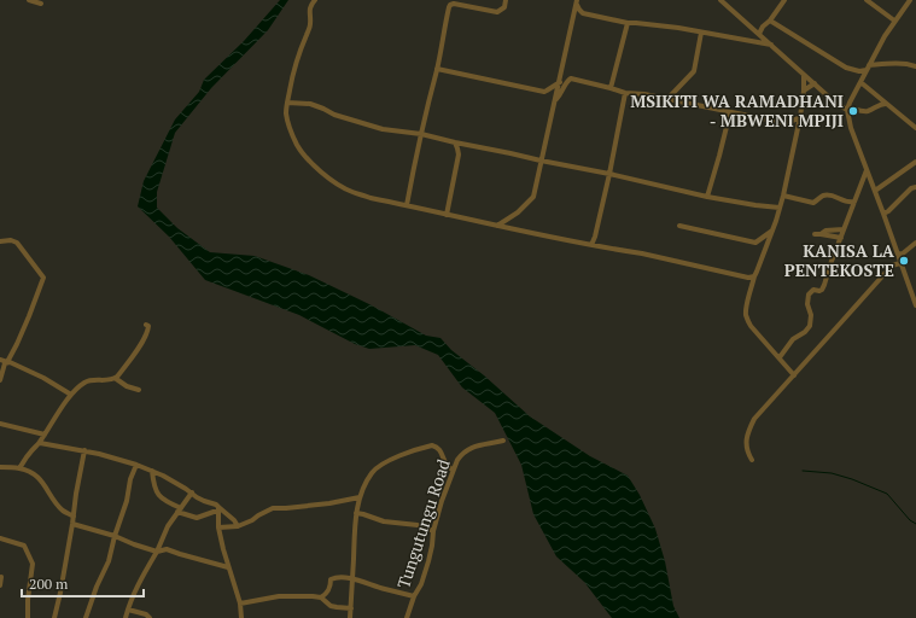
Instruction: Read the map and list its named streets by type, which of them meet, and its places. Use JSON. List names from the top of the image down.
{
  "streets": {
    "street": ["Tungutungu Road"]
  },
  "places": ["MSIKITI WA RAMADHANI - MBWENI MPIJI", "KANISA LA PENTEKOSTE"],
  "scale_bar": "200 m"
}
